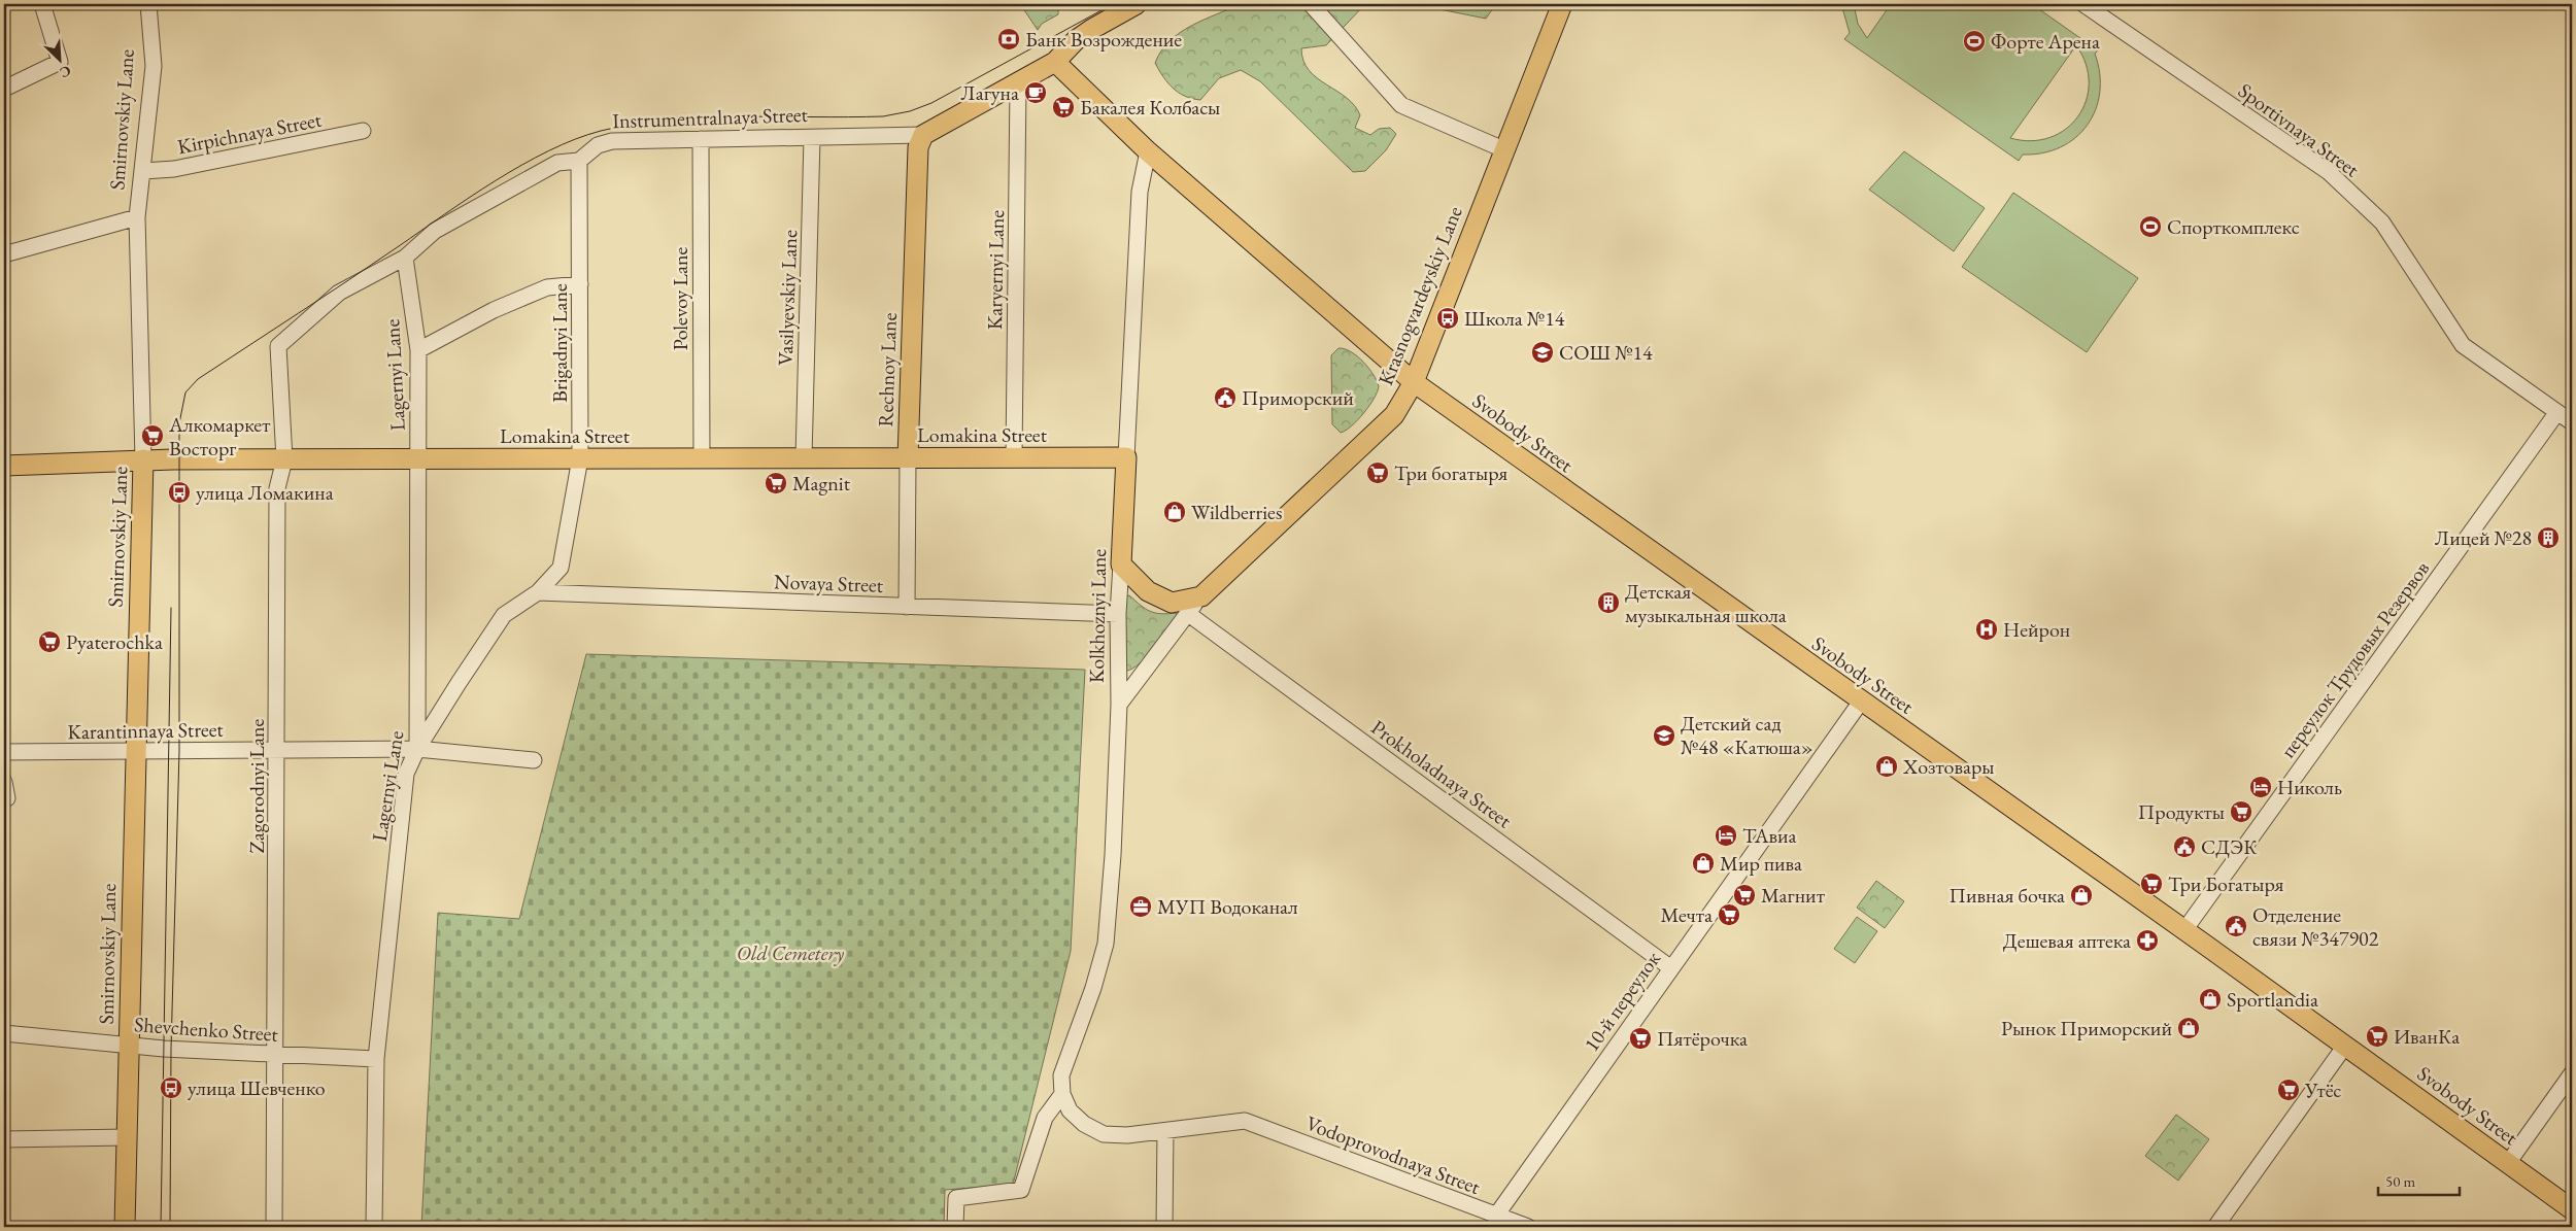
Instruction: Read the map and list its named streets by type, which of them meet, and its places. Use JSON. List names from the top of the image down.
{
  "streets": {
    "main road": [
      "Instrumentralnaya Street",
      "Smirnovskiy Lane",
      "Krasnogvardeyskiy Lane",
      "Rechnoy Lane",
      "Svobody Street",
      "Lomakina Street",
      "Kolkhoznyi Lane"
    ],
    "street": [
      "Sportivnaya Street",
      "Kirpichnaya Street",
      "Karyernyi Lane",
      "Vasilyevskiy Lane",
      "Polevoy Lane",
      "Brigadnyi Lane",
      "Lagernyi Lane",
      "Novaya Street",
      "переулок Трудовых Резервов",
      "Karantinnaya Street",
      "Prokholadnaya Street",
      "Zagorodnyi Lane",
      "10-й переулок",
      "Shevchenko Street",
      "Vodoprovodnaya Street"
    ]
  },
  "crossings": [
    ["Instrumentralnaya Street", "Karyernyi Lane"],
    ["Instrumentralnaya Street", "Vasilyevskiy Lane"],
    ["Instrumentralnaya Street", "Polevoy Lane"],
    ["Instrumentralnaya Street", "Brigadnyi Lane"],
    ["Instrumentralnaya Street", "Rechnoy Lane"],
    ["Instrumentralnaya Street", "Lagernyi Lane"],
    ["Instrumentralnaya Street", "Svobody Street"],
    ["Instrumentralnaya Street", "Zagorodnyi Lane"],
    ["Smirnovskiy Lane", "Kirpichnaya Street"],
    ["Smirnovskiy Lane", "Lomakina Street"],
    ["Smirnovskiy Lane", "Karantinnaya Street"],
    ["Smirnovskiy Lane", "Shevchenko Street"],
    ["Sportivnaya Street", "переулок Трудовых Резервов"],
    ["Karyernyi Lane", "Lomakina Street"],
    ["Krasnogvardeyskiy Lane", "Svobody Street"],
    ["Krasnogvardeyskiy Lane", "Kolkhoznyi Lane"],
    ["Krasnogvardeyskiy Lane", "Prokholadnaya Street"],
    ["Vasilyevskiy Lane", "Lomakina Street"],
    ["Polevoy Lane", "Lomakina Street"],
    ["Brigadnyi Lane", "Lagernyi Lane"],
    ["Brigadnyi Lane", "Lomakina Street"],
    ["Brigadnyi Lane", "Novaya Street"],
    ["Brigadnyi Lane", "Karantinnaya Street"],
    ["Rechnoy Lane", "Lomakina Street"],
    ["Rechnoy Lane", "Novaya Street"],
    ["Lagernyi Lane", "Lomakina Street"],
    ["Lagernyi Lane", "Karantinnaya Street"],
    ["Lagernyi Lane", "Shevchenko Street"],
    ["Svobody Street", "Kolkhoznyi Lane"],
    ["Svobody Street", "переулок Трудовых Резервов"],
    ["Svobody Street", "10-й переулок"],
    ["Lomakina Street", "Kolkhoznyi Lane"],
    ["Lomakina Street", "Zagorodnyi Lane"],
    ["Novaya Street", "Kolkhoznyi Lane"],
    ["Karantinnaya Street", "Zagorodnyi Lane"],
    ["Prokholadnaya Street", "10-й переулок"],
    ["Zagorodnyi Lane", "Shevchenko Street"],
    ["10-й переулок", "Vodoprovodnaya Street"]
  ],
  "parks": ["Old Cemetery"],
  "places": {
    "bank": ["Банк Возрождение"],
    "sports": ["Форте Арена", "Спорткомплекс"],
    "cafe": ["Лагуна"],
    "supermarket": [
      "Бакалея Колбасы",
      "Алкомаркет Восторг",
      "Три богатыря",
      "Magnit",
      "Pyaterochka",
      "Продукты",
      "Три Богатыря",
      "Магнит",
      "Мечта",
      "ИванКа",
      "Пятёрочка",
      "Утёс"
    ],
    "bus stop": ["Школа №14", "улица Ломакина", "улица Шевченко"],
    "school or university": ["СОШ №14", "Детский сад №48 «Катюша»"],
    "public building": ["Приморский", "СДЭК", "Отделение связи №347902"],
    "shop": [
      "Wildberries",
      "Хозтовары",
      "Мир пива",
      "Пивная бочка",
      "Sportlandia",
      "Рынок Приморский"
    ],
    "building": ["Лицей №28", "Детская музыкальная школа"],
    "hospital": ["Нейрон"],
    "hotel": ["Николь", "ТАвиа"],
    "office": ["МУП Водоканал"],
    "pharmacy": ["Дешевая аптека"]
  },
  "scale_bar": "50 m",
  "north": "bottom right"
}
